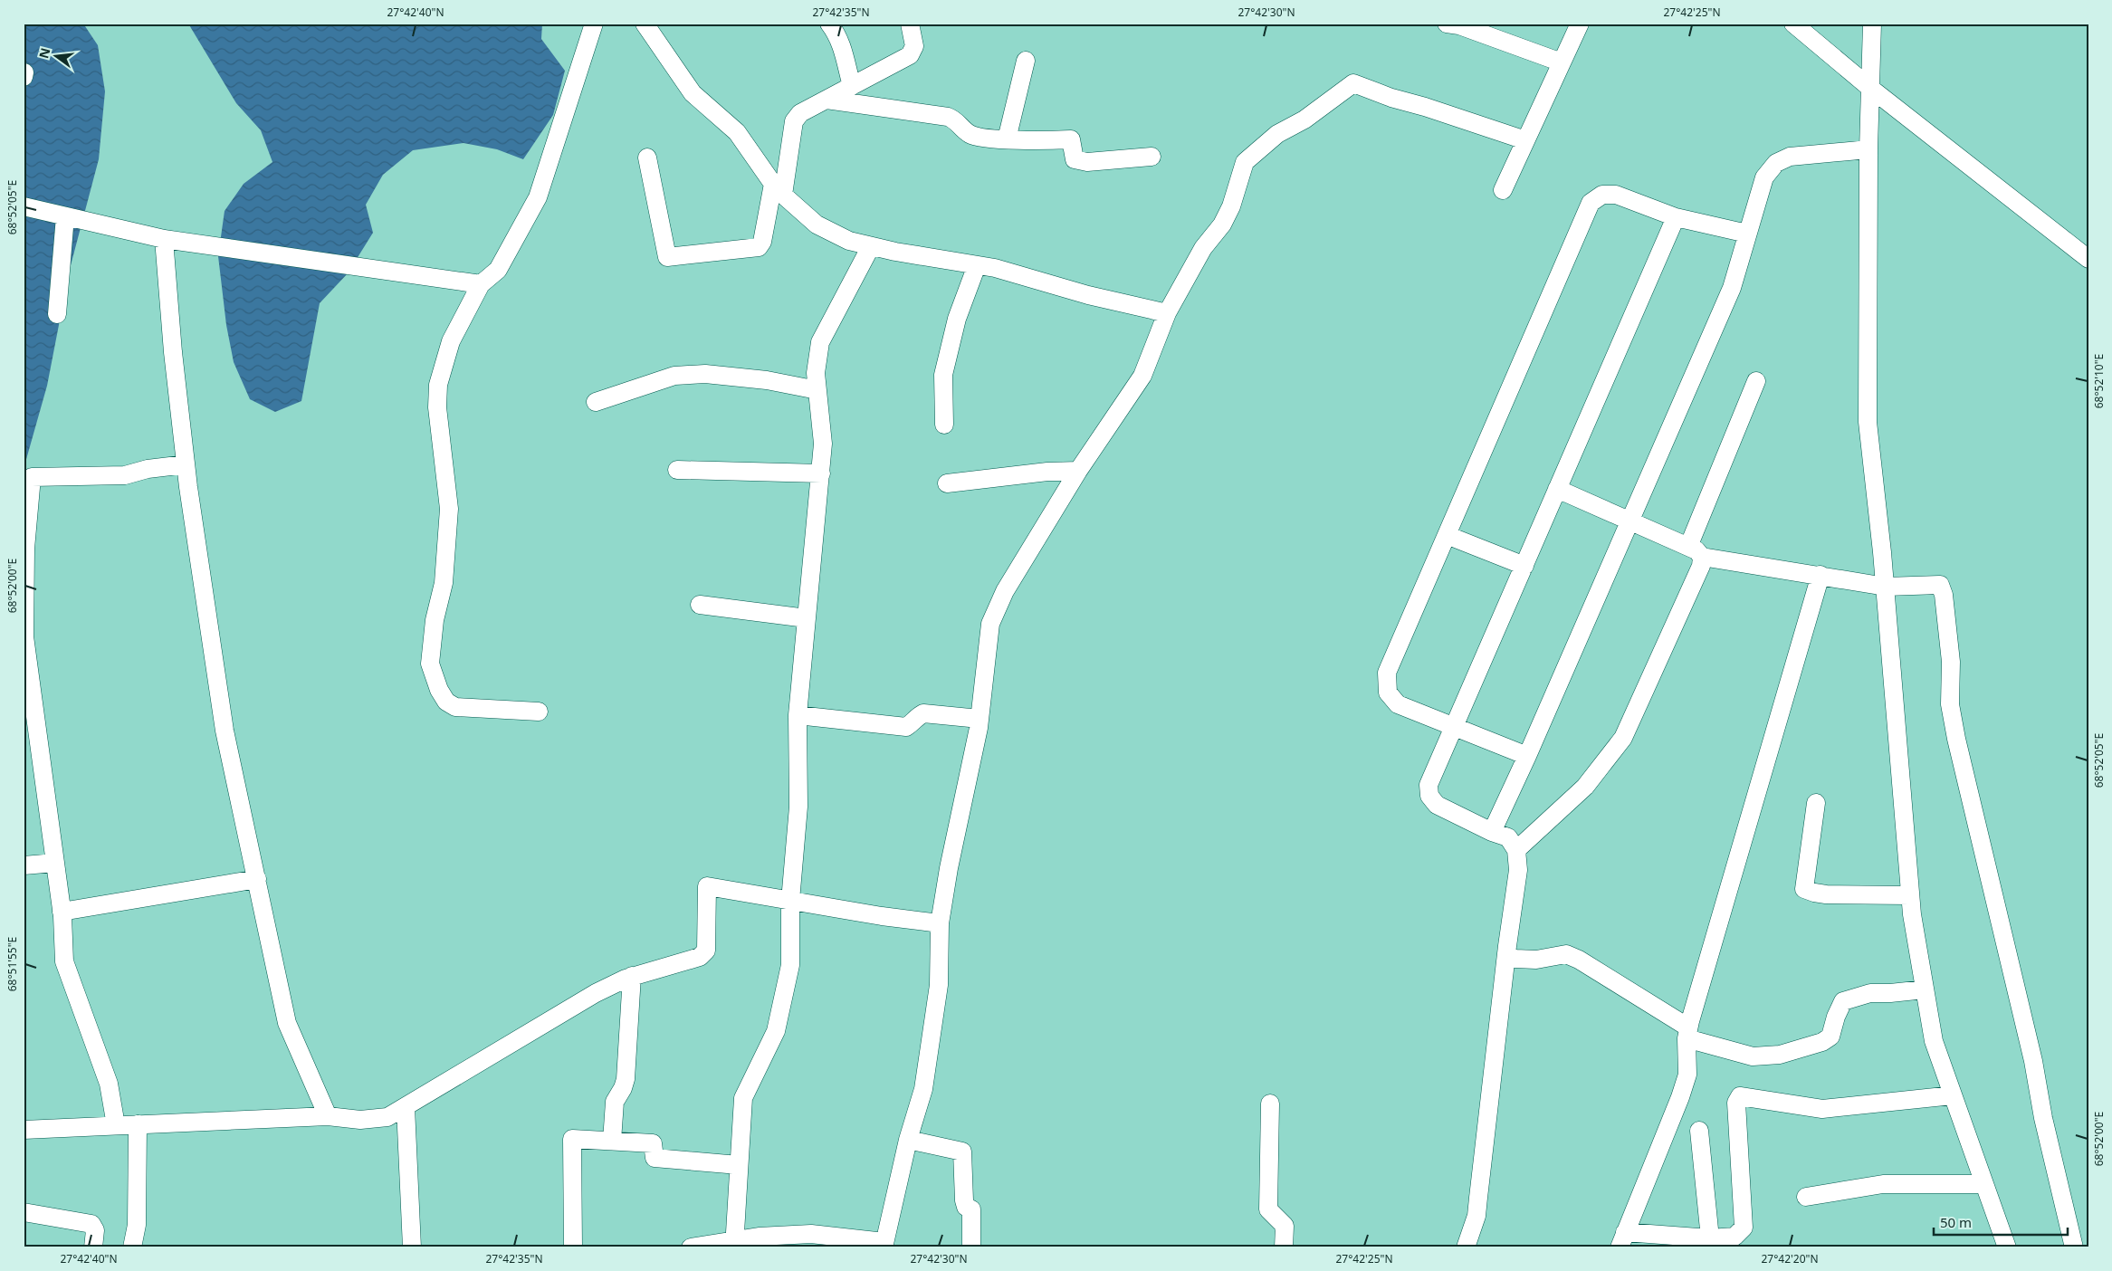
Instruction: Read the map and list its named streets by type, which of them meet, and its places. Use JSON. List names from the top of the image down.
{
  "scale_bar": "50 m",
  "north": "left",
  "coordinates": [
    "27°42'40\"N",
    "27°42'35\"N",
    "27°42'30\"N",
    "27°42'25\"N",
    "68°52'05\"E",
    "68°52'10\"E",
    "68°52'00\"E",
    "68°51'55\"E",
    "27°42'20\"N"
  ]
}
